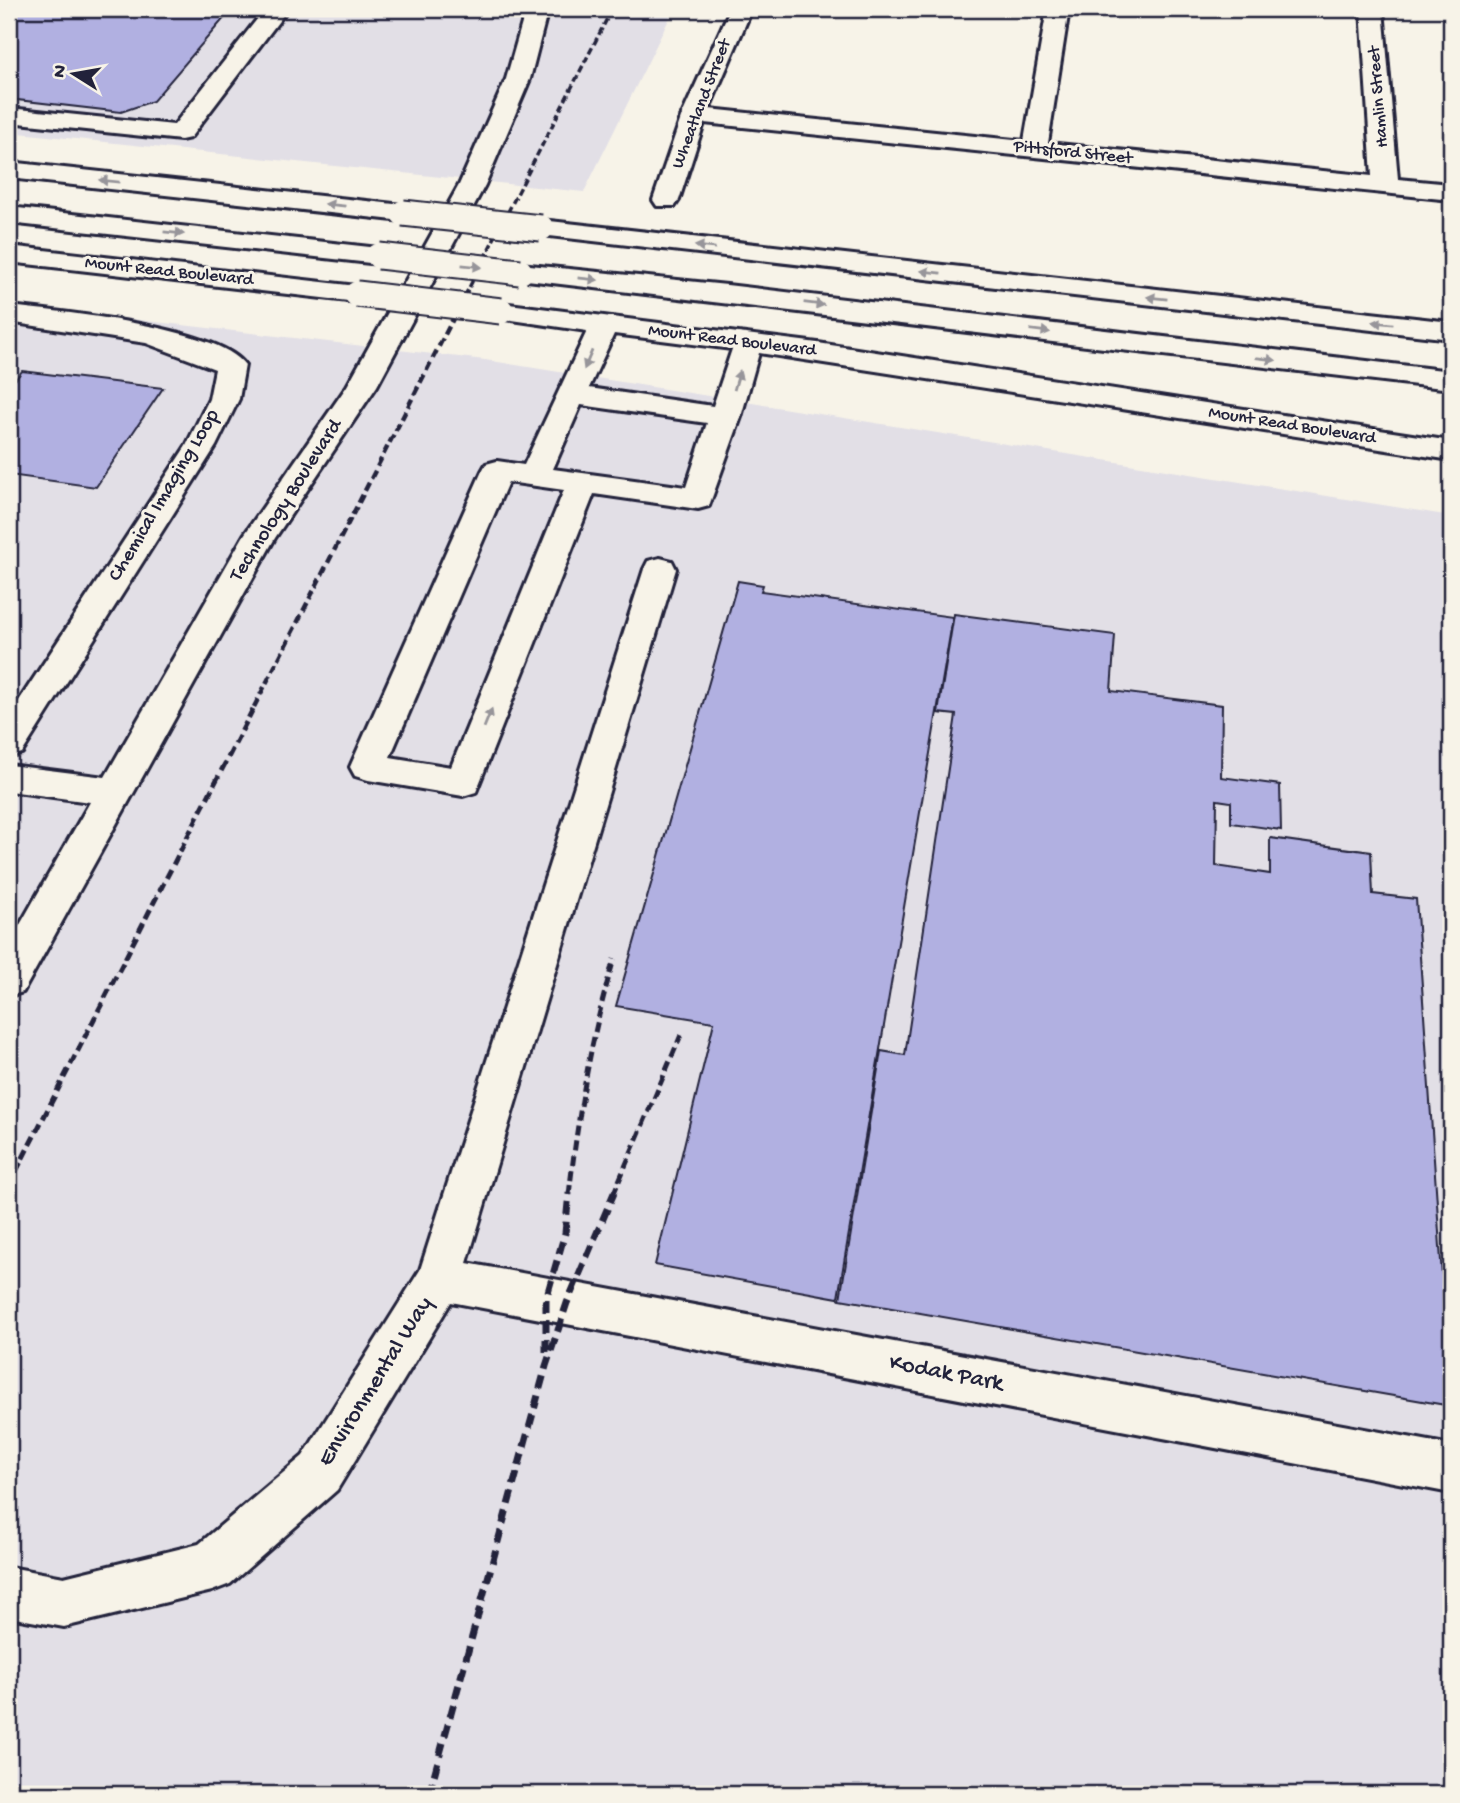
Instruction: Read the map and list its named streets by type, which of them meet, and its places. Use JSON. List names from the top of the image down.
{
  "streets": {
    "street": [
      "Hamlin Street",
      "Wheatland Street",
      "Pittsford Street",
      "Mount Read Boulevard",
      "Chemical Imaging Loop",
      "Technology Boulevard",
      "Kodak Park",
      "Environmental Way"
    ]
  },
  "crossings": [
    ["Hamlin Street", "Pittsford Street"],
    ["Wheatland Street", "Pittsford Street"],
    ["Kodak Park", "Environmental Way"]
  ],
  "north": "left"
}
